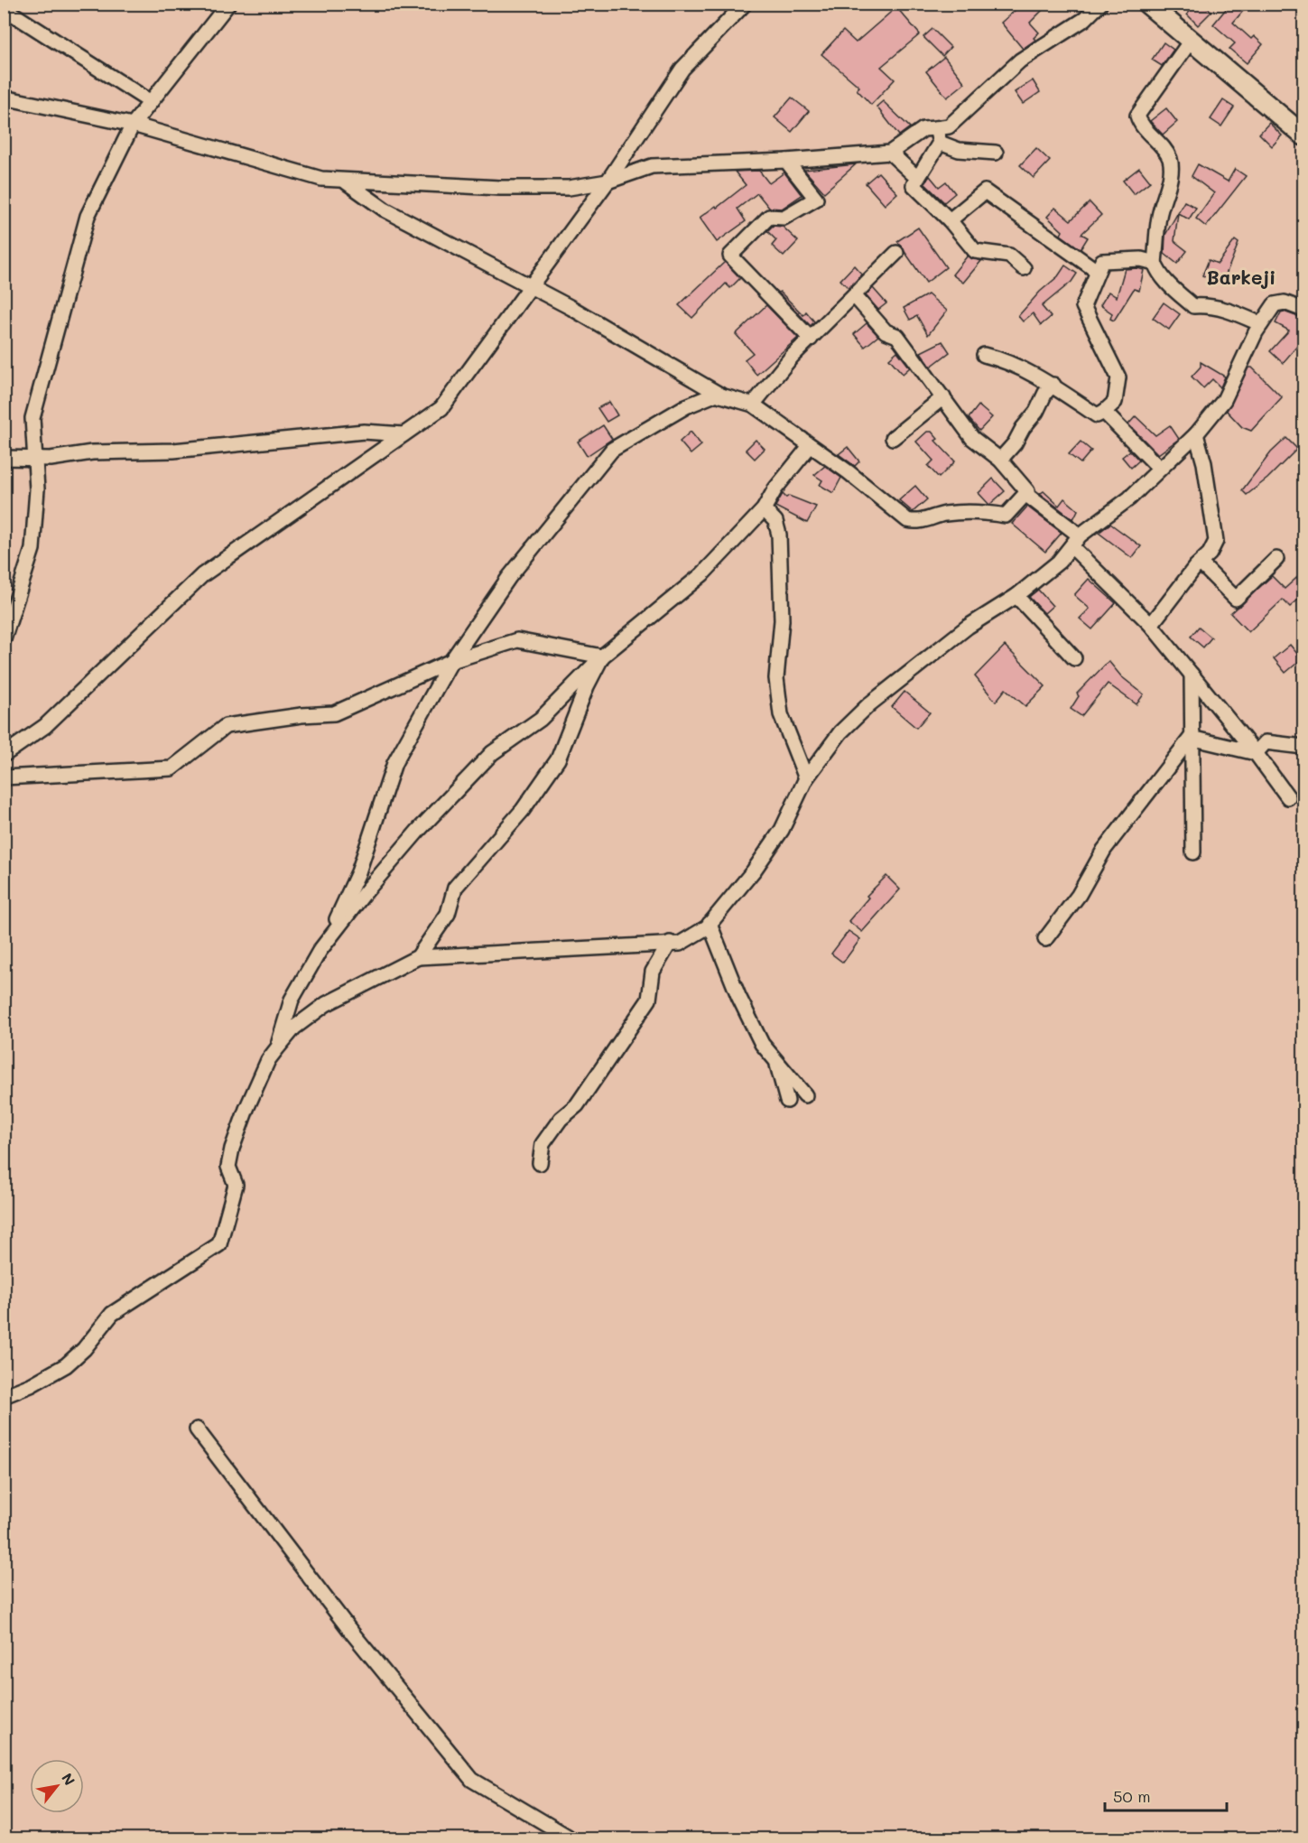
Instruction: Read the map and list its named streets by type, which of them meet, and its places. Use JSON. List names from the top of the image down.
{
  "districts": ["Barkeji"],
  "scale_bar": "50 m",
  "north": "top right"
}
